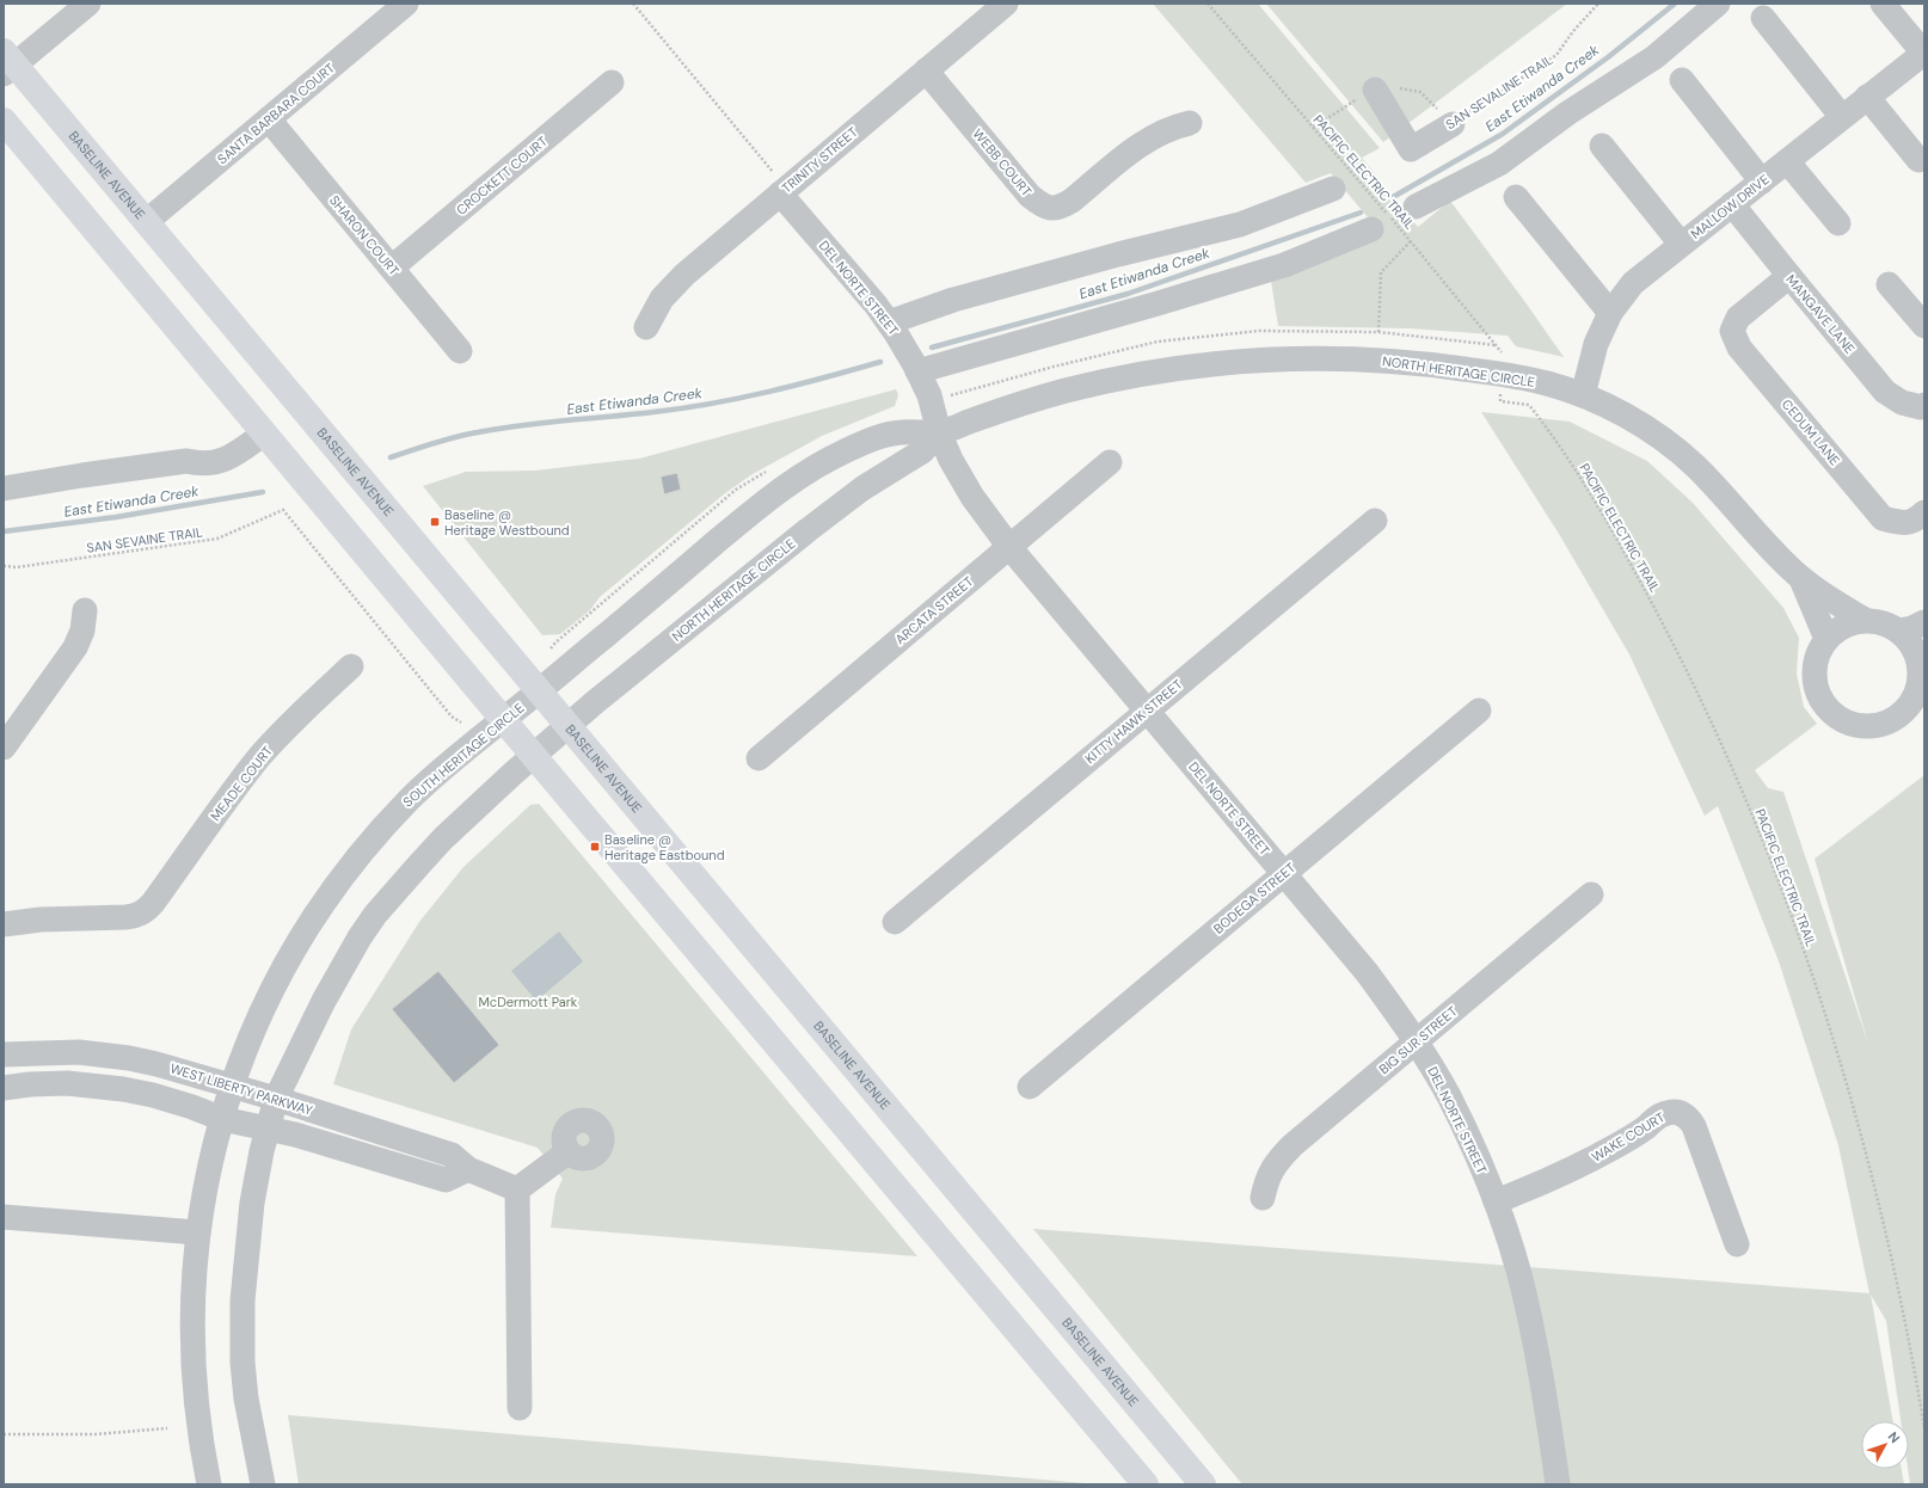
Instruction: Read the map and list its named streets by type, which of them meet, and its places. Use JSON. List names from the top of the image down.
{
  "streets": {
    "main road": ["BASELINE AVENUE"],
    "street": [
      "SAN SEVALINE TRAIL",
      "SANTA BARBARA COURT",
      "TRINITY STREET",
      "WEBB COURT",
      "CROCKETT COURT",
      "MALLOW DRIVE",
      "SHARON COURT",
      "DEL NORTE STREET",
      "MANGAVE LANE",
      "NORTH HERITAGE CIRCLE",
      "CEDUM LANE",
      "ARCATA STREET",
      "KITTY HAWK STREET",
      "SOUTH HERITAGE CIRCLE",
      "MEADE COURT",
      "BODEGA STREET",
      "BIG SUR STREET",
      "WEST LIBERTY PARKWAY",
      "WAKE COURT"
    ],
    "path": ["PACIFIC ELECTRIC TRAIL", "SAN SEVAINE TRAIL"]
  },
  "crossings": [
    ["SANTA BARBARA COURT", "BASELINE AVENUE"],
    ["SANTA BARBARA COURT", "SHARON COURT"],
    ["TRINITY STREET", "WEBB COURT"],
    ["TRINITY STREET", "DEL NORTE STREET"],
    ["BASELINE AVENUE", "NORTH HERITAGE CIRCLE"],
    ["BASELINE AVENUE", "SOUTH HERITAGE CIRCLE"],
    ["CROCKETT COURT", "SHARON COURT"],
    ["MALLOW DRIVE", "MANGAVE LANE"],
    ["MALLOW DRIVE", "NORTH HERITAGE CIRCLE"],
    ["DEL NORTE STREET", "NORTH HERITAGE CIRCLE"],
    ["DEL NORTE STREET", "ARCATA STREET"],
    ["DEL NORTE STREET", "KITTY HAWK STREET"],
    ["DEL NORTE STREET", "BODEGA STREET"],
    ["DEL NORTE STREET", "BIG SUR STREET"],
    ["DEL NORTE STREET", "WAKE COURT"],
    ["MANGAVE LANE", "CEDUM LANE"],
    ["NORTH HERITAGE CIRCLE", "SOUTH HERITAGE CIRCLE"],
    ["SOUTH HERITAGE CIRCLE", "WEST LIBERTY PARKWAY"]
  ],
  "water": ["East Etiwanda Creek"],
  "parks": ["McDermott Park"],
  "places": {
    "transit": ["Baseline @ Heritage Westbound", "Baseline @ Heritage Eastbound"]
  },
  "north": "top right"
}
